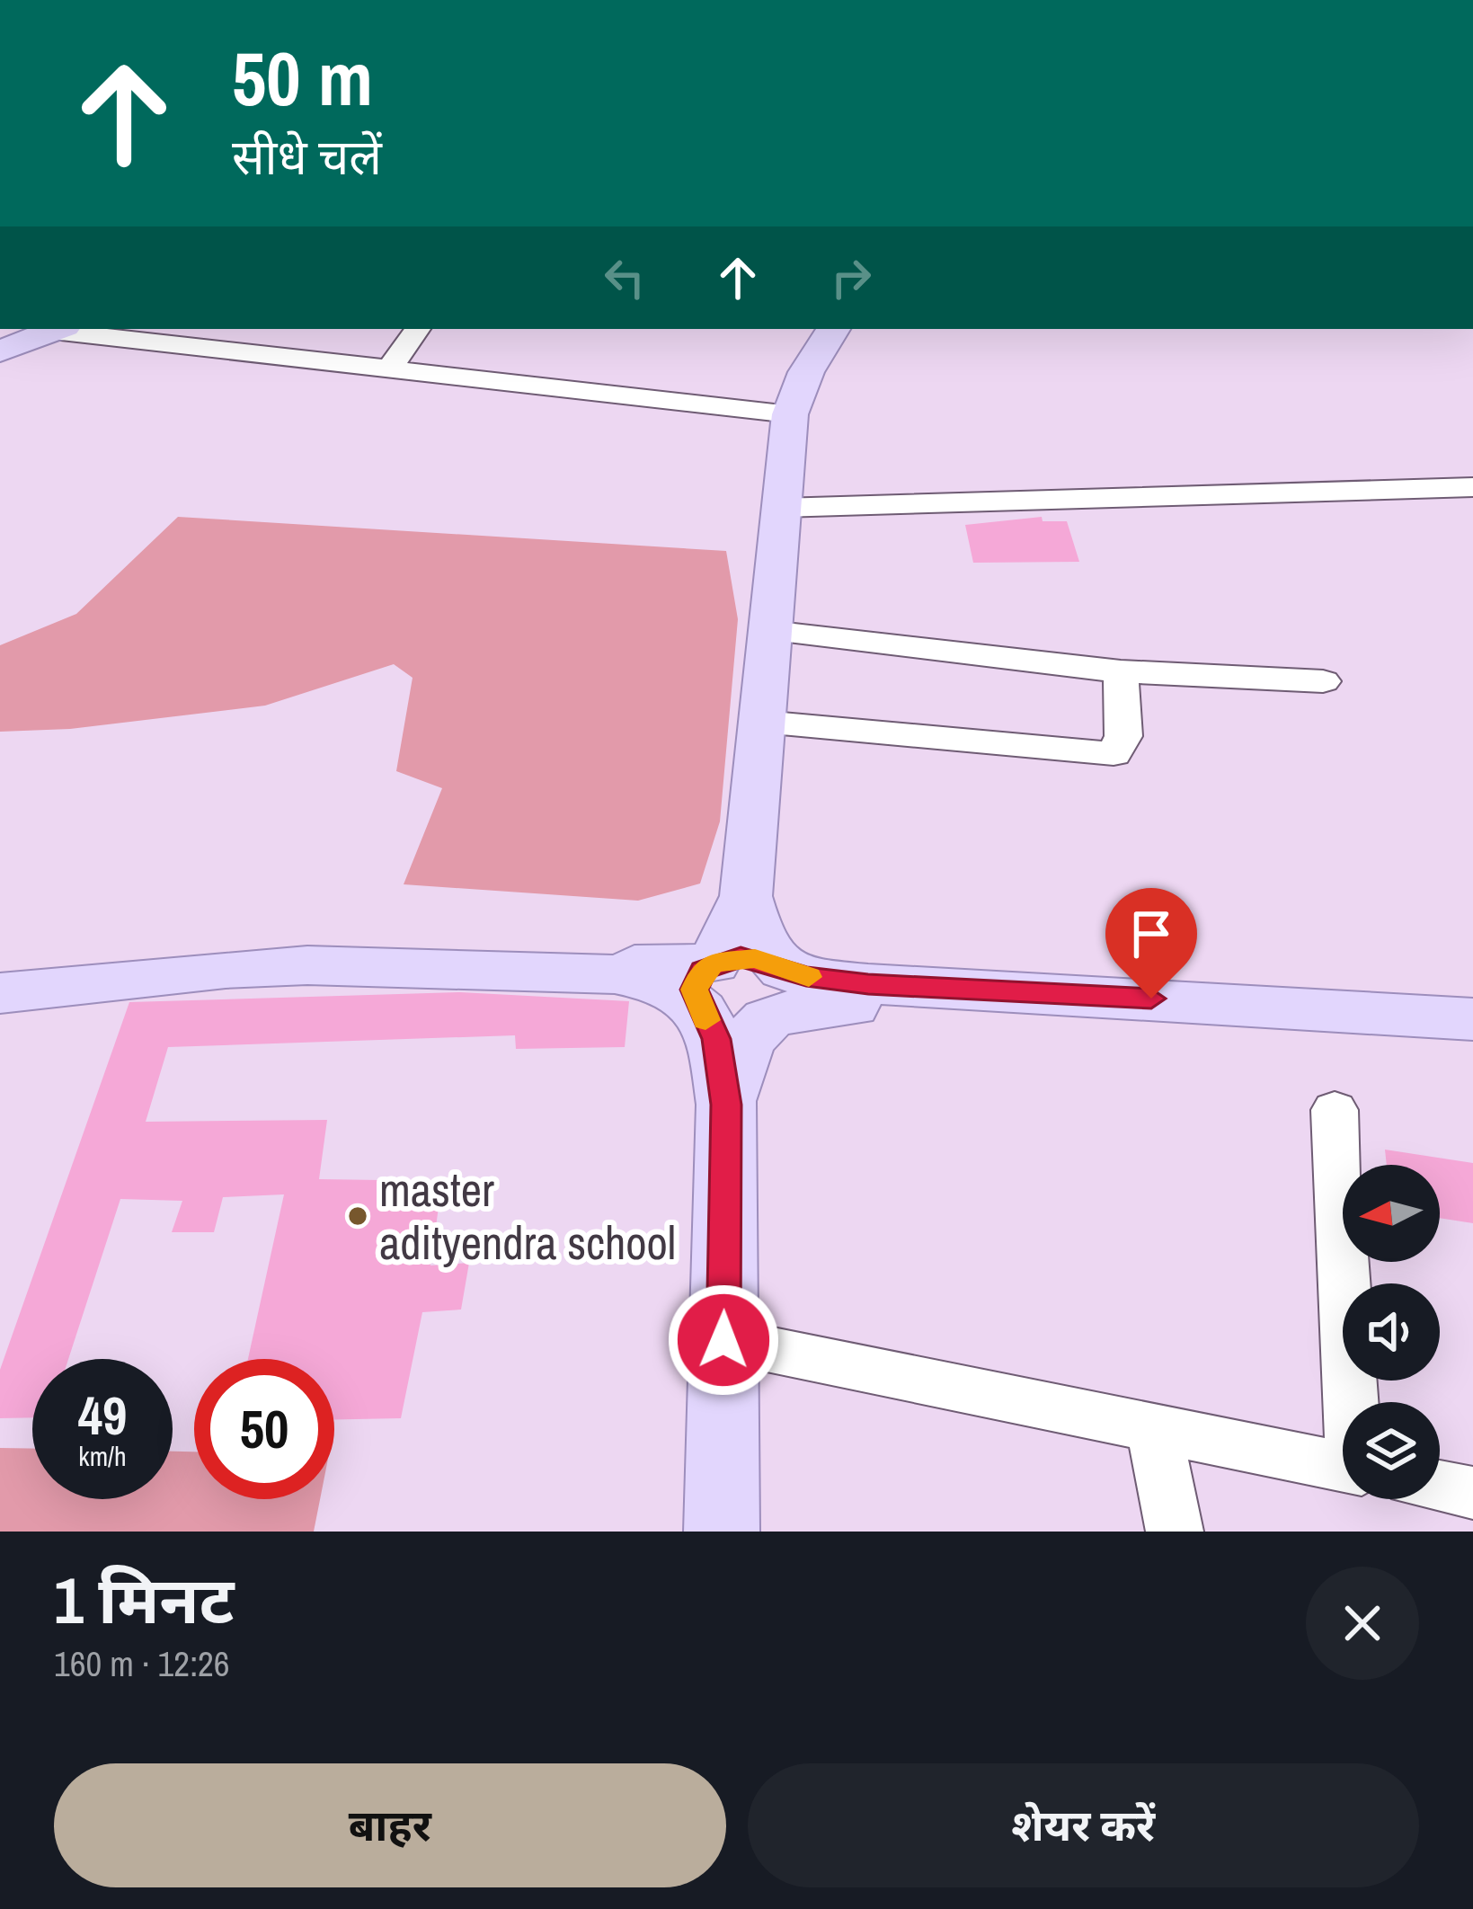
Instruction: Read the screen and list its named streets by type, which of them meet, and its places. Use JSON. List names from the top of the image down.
{
  "places": ["master adityendra school"],
  "north": "left",
  "page": {
    "turn": ["50 m", "सीधे चलें"],
    "speed": "49 km/h",
    "limit": "50",
    "heading": ["1 मिनट", "160 m · 12:26"],
    "buttons": ["बाहर", "शेयर करें"]
  }
}
